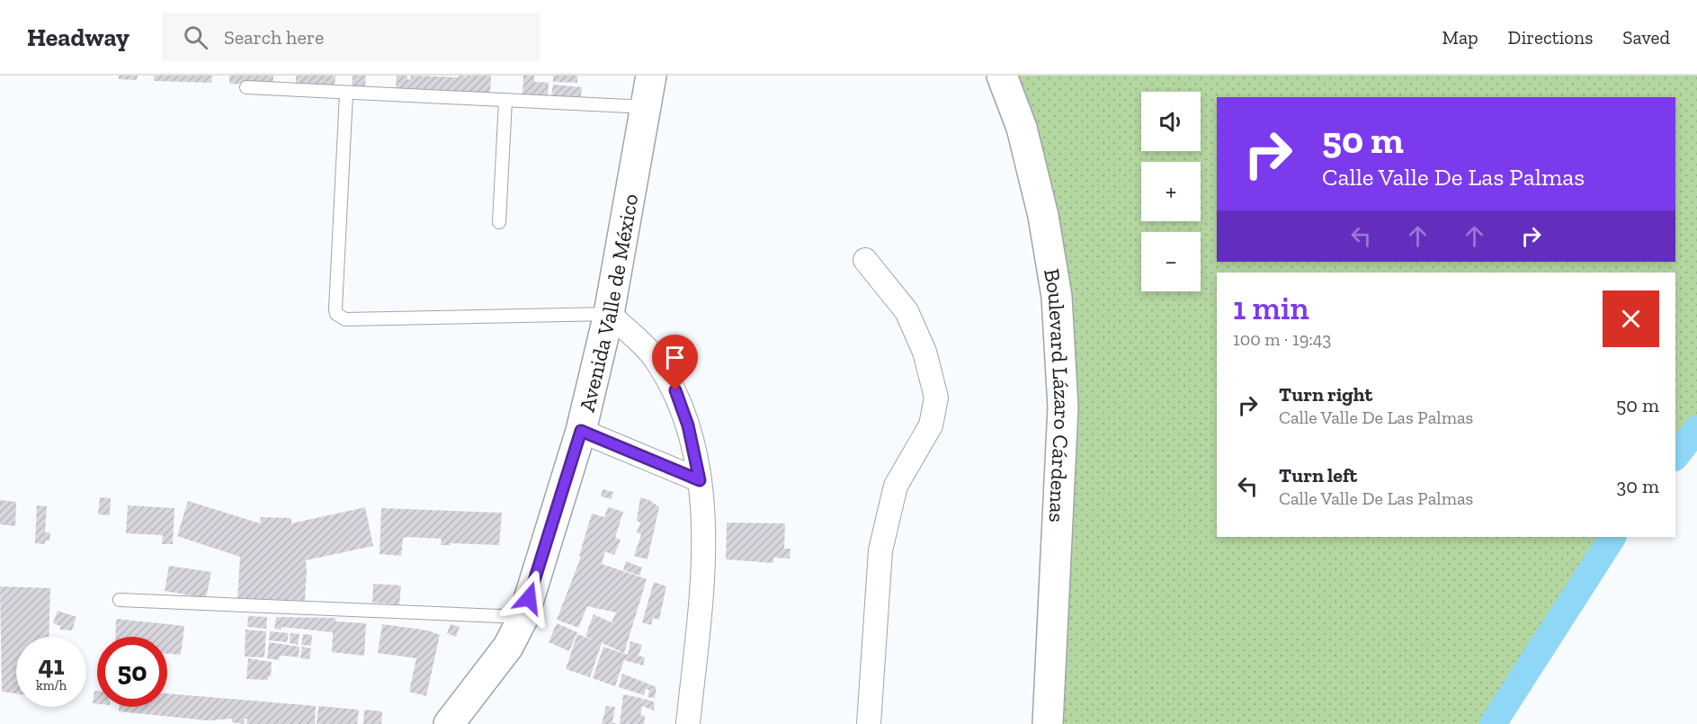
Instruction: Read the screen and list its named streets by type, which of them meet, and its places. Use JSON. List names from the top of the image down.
{
  "streets": {
    "main road": ["Avenida Valle de México", "Boulevard Lázaro Cárdenas"]
  },
  "page": {
    "header": "Headway",
    "search": "Search here",
    "nav": ["Map", "Directions", "Saved"],
    "map_buttons": ["+", "−"],
    "turn": ["50 m", "Calle Valle De Las Palmas"],
    "heading": ["1 min", "100 m · 19:43"],
    "list": [
      {
        "name": "Turn right",
        "note": "Calle Valle De Las Palmas",
        "value": "50 m"
      },
      {
        "name": "Turn left",
        "note": "Calle Valle De Las Palmas",
        "value": "30 m"
      }
    ],
    "speed": "41 km/h",
    "limit": "50"
  }
}
